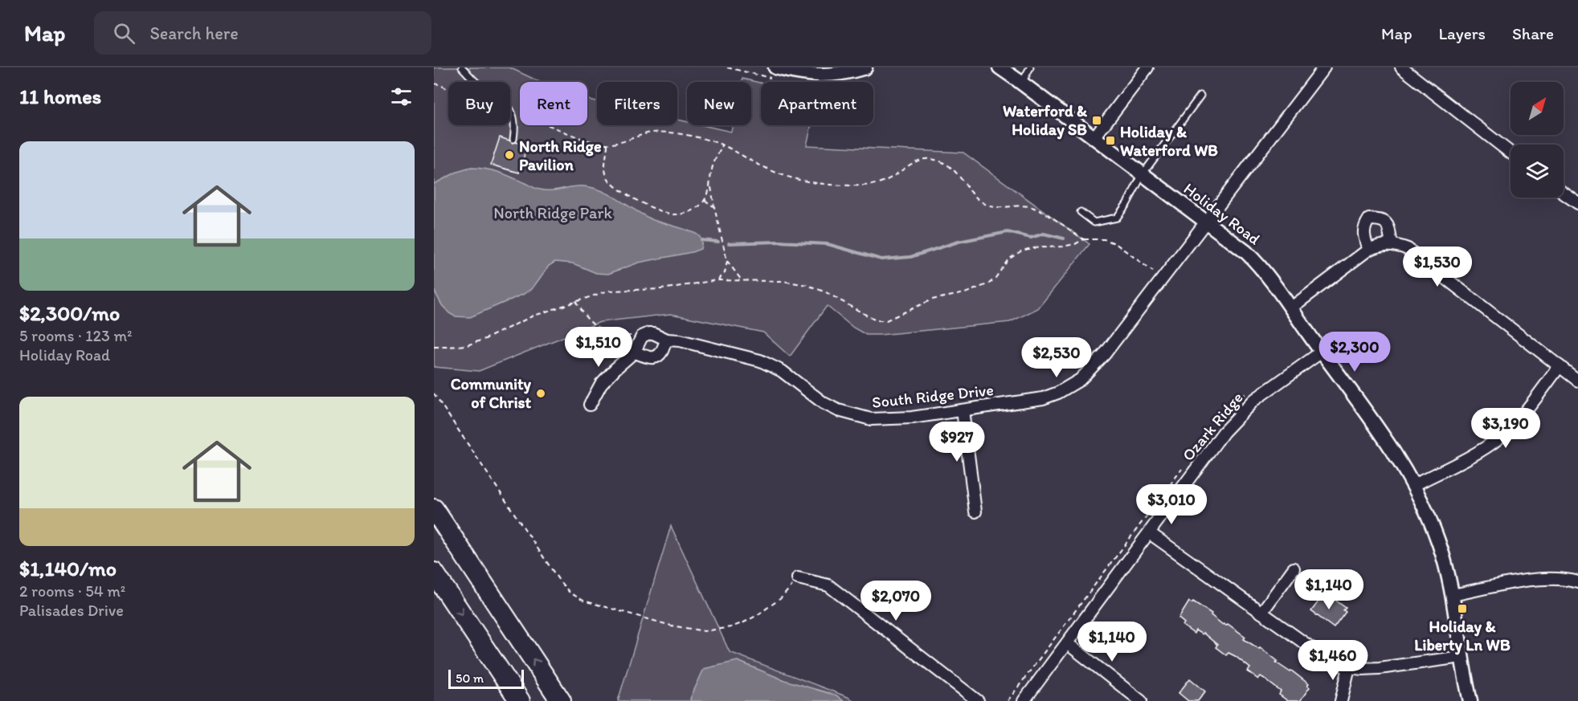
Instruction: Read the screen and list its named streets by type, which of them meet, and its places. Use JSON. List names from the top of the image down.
{
  "streets": {
    "street": ["Holiday Road", "South Ridge Drive", "Ozark Ridge"]
  },
  "crossings": [
    ["Holiday Road", "South Ridge Drive"],
    ["Holiday Road", "Ozark Ridge"]
  ],
  "parks": ["North Ridge Park"],
  "places": {
    "transit": ["Waterford & Holiday SB", "Holiday & Waterford WB", "Holiday & Liberty Ln WB"],
    "other": ["North Ridge Pavilion", "Community of Christ"]
  },
  "scale_bar": "50 m",
  "north": "top right",
  "page": {
    "header": "Map",
    "search": "Search here",
    "nav": ["Map", "Layers", "Share"],
    "heading": "11 homes",
    "chip": [
      "Buy",
      "Rent",
      "Filters",
      "New",
      "Apartment"
    ],
    "list": [
      {
        "name": "$2,300/mo",
        "note": "5 rooms · 123 m² · Holiday Road"
      },
      {
        "name": "$1,140/mo",
        "note": "2 rooms · 54 m² · Palisades Drive"
      }
    ],
    "price": [
      "$1,530",
      "$1,510",
      "$2,300",
      "$2,530",
      "$3,190",
      "$927",
      "$3,010",
      "$1,140",
      "$2,070",
      "$1,140",
      "$1,460"
    ],
    "scale": "50 m"
  }
}
